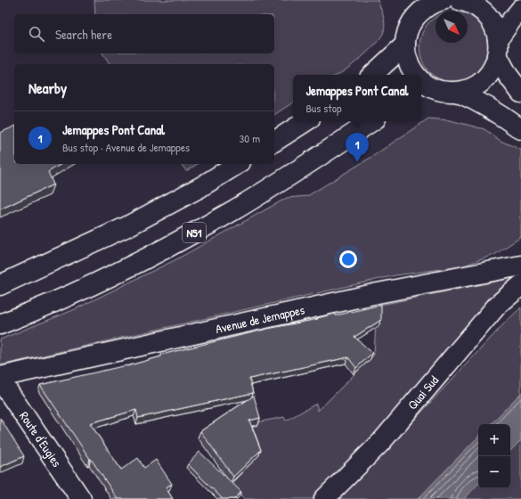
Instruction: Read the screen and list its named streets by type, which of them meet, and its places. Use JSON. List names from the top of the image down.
{
  "streets": {
    "main road": [
      "N51",
      "Avenue de Jemappes",
      "Quai Sud",
      "Route d'Eugies"
    ]
  },
  "crossings": [
    ["Avenue de Jemappes", "Route d'Eugies"]
  ],
  "north": "bottom right",
  "page": {
    "search": "Search here",
    "heading": "Nearby",
    "popup": ["Jemappes Pont Canal", "Bus stop"],
    "list": [
      {
        "mark": "1",
        "name": "Jemappes Pont Canal",
        "note": "Bus stop · Avenue de Jemappes",
        "value": "30 m"
      }
    ],
    "pins": "1",
    "map_buttons": ["+", "−"]
  }
}
